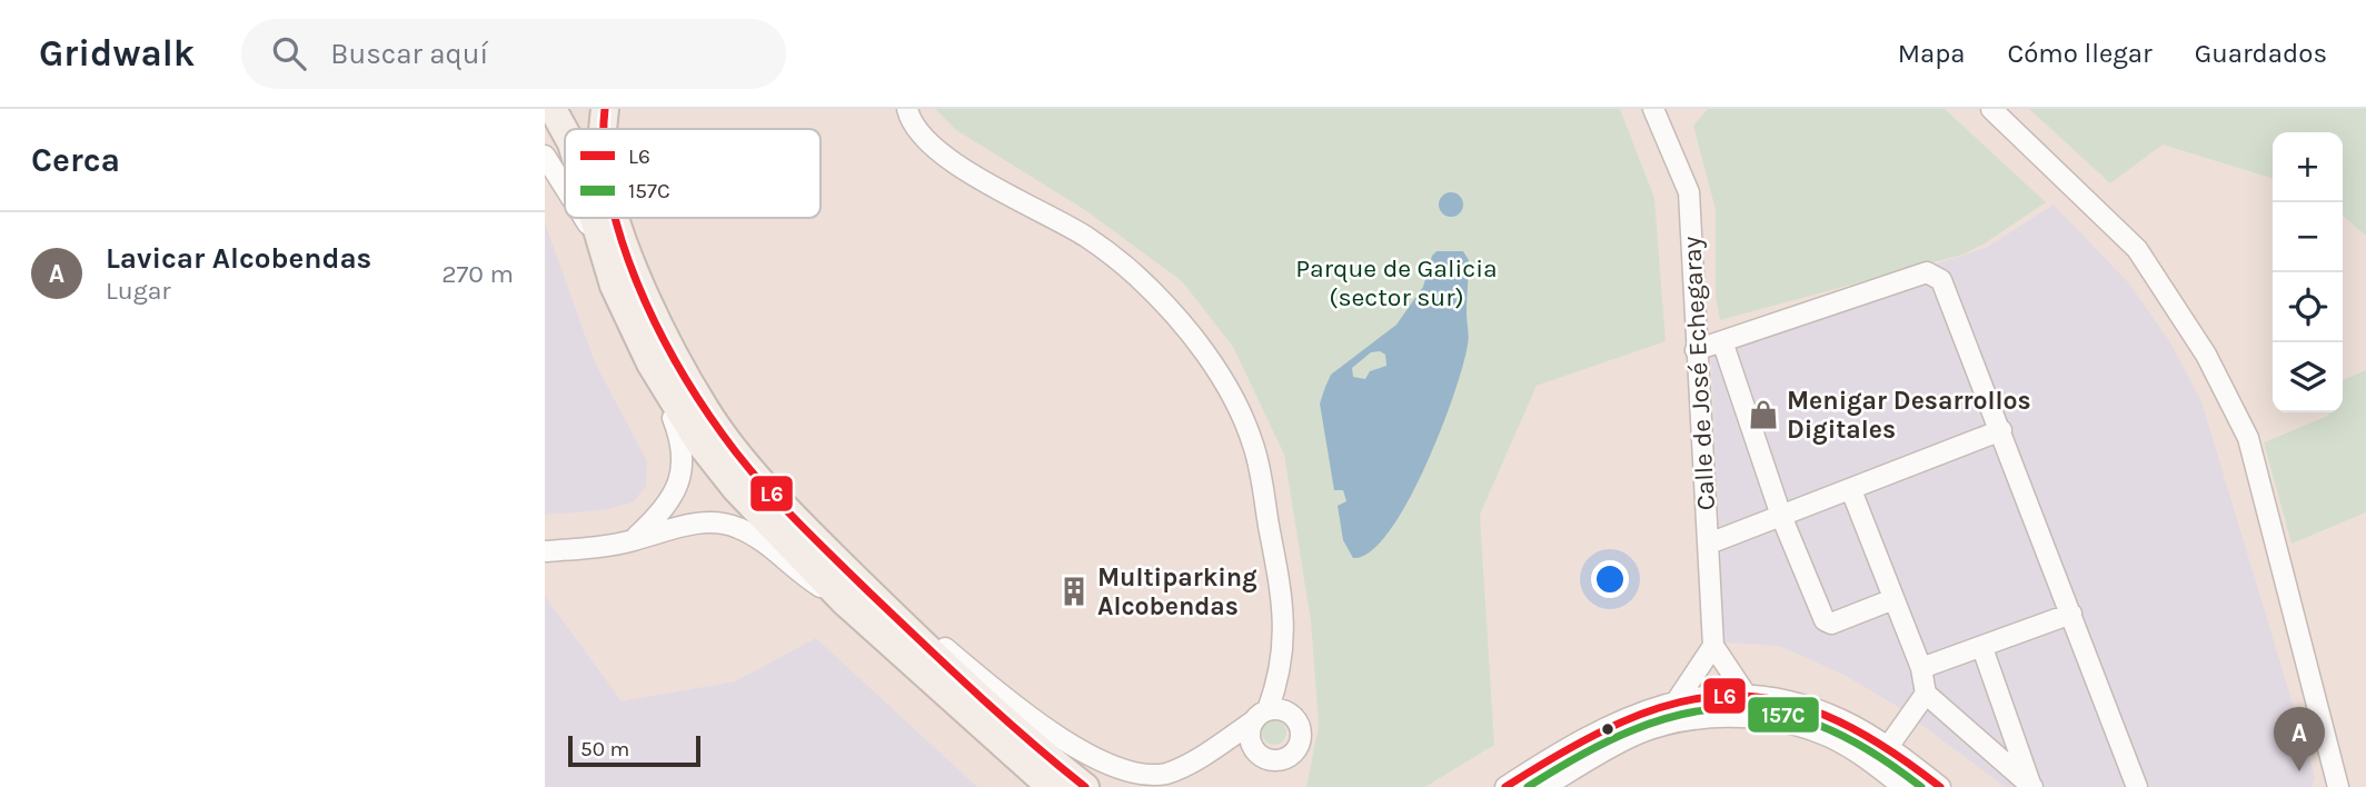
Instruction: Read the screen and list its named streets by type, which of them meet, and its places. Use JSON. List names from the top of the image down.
{
  "streets": {
    "street": ["Calle de José Echegaray"]
  },
  "parks": ["Parque de Galicia (sector sur)"],
  "places": {
    "shop": ["Menigar Desarrollos Digitales"],
    "building": ["Multiparking Alcobendas"]
  },
  "lines": ["transit line L6", "transit line 157C"],
  "legend": ["L6", "157C"],
  "scale_bar": "50 m",
  "page": {
    "header": "Gridwalk",
    "search": "Buscar aquí",
    "nav": ["Mapa", "Cómo llegar", "Guardados"],
    "heading": "Cerca",
    "map_buttons": ["+", "−"],
    "list": [
      {
        "mark": "A",
        "name": "Lavicar Alcobendas",
        "note": "Lugar",
        "value": "270 m"
      }
    ],
    "pins": "A",
    "scale": "50 m"
  }
}
